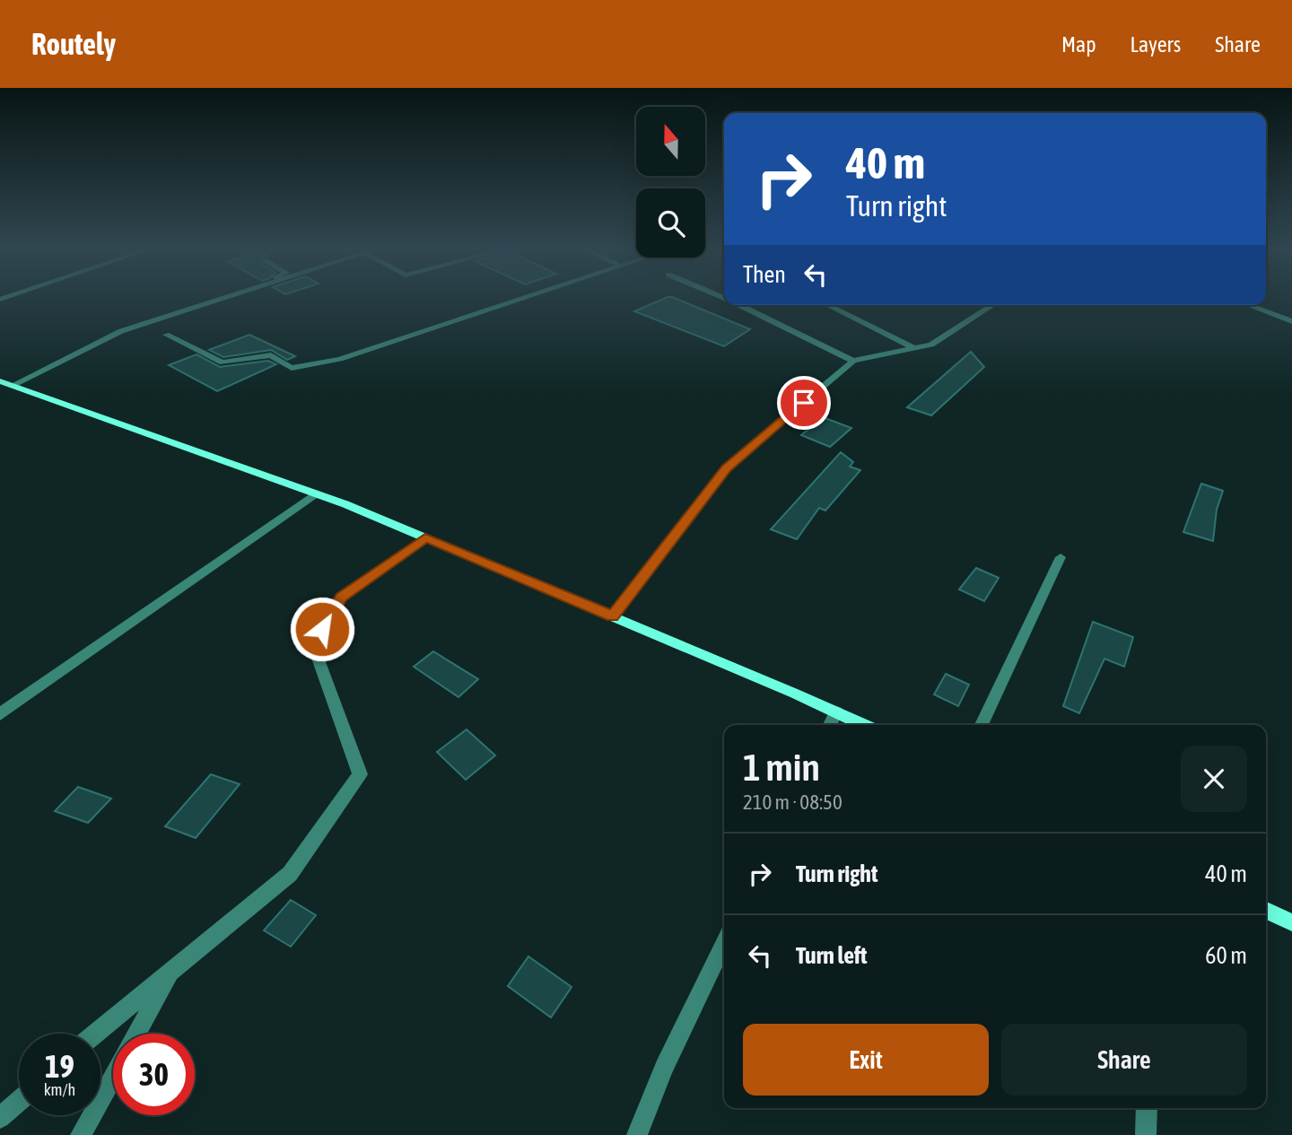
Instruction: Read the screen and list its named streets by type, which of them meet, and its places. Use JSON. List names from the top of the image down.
{
  "north": "top",
  "page": {
    "header": "Routely",
    "nav": ["Map", "Layers", "Share"],
    "turn": ["40 m", "Turn right"],
    "then": "Then",
    "heading": ["1 min", "210 m · 08:50"],
    "list": [
      {
        "name": "Turn right",
        "value": "40 m"
      },
      {
        "name": "Turn left",
        "value": "60 m"
      }
    ],
    "buttons": ["Exit", "Share"],
    "speed": "19 km/h",
    "limit": "30"
  }
}
